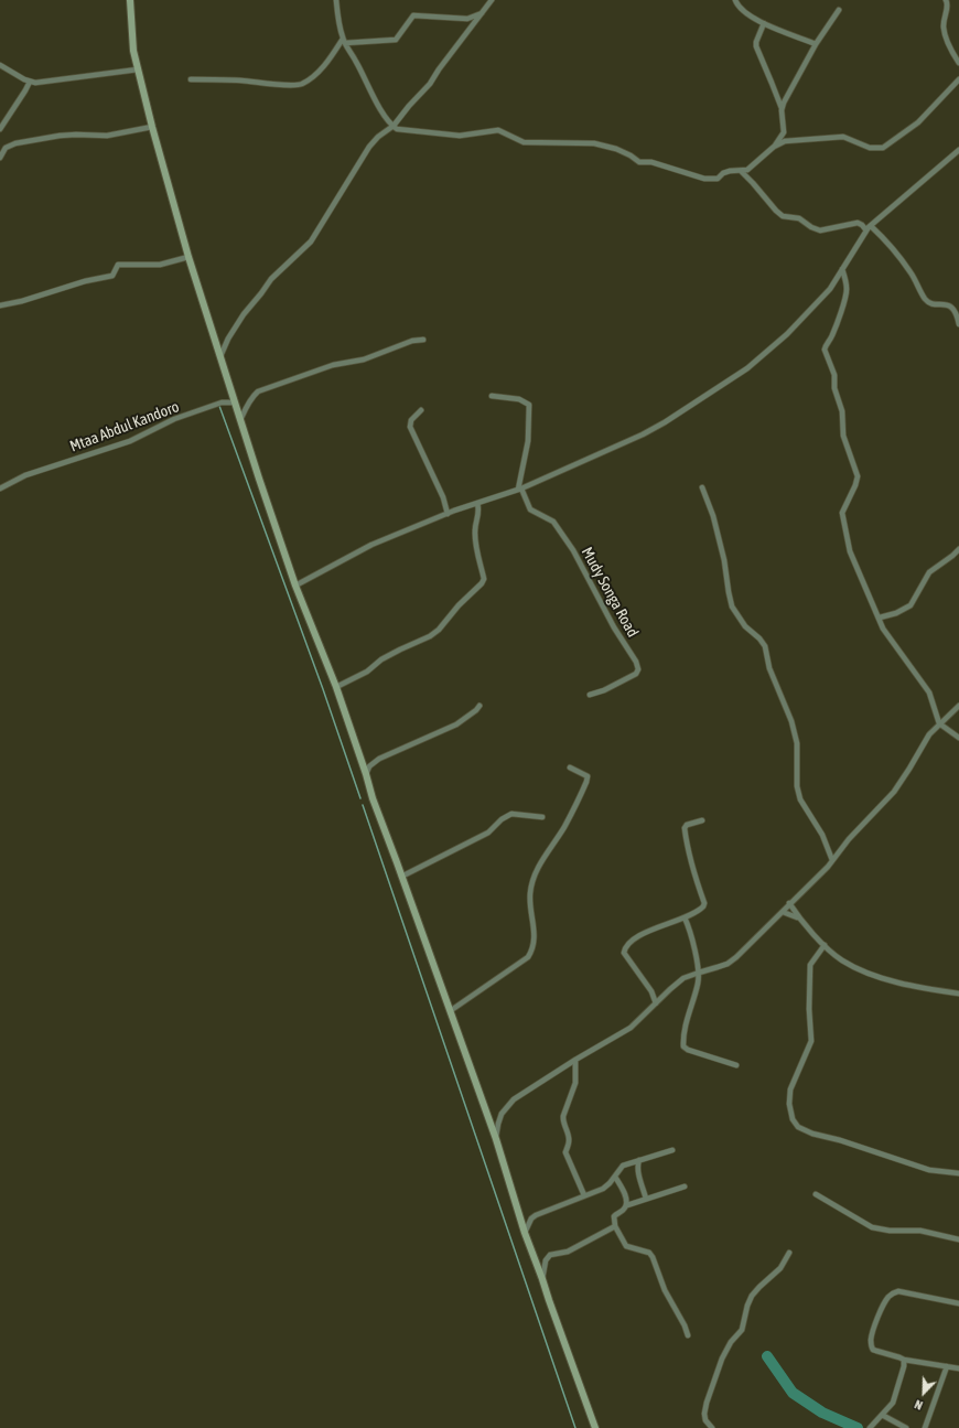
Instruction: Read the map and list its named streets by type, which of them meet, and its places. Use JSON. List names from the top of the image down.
{
  "streets": {
    "street": ["Mtaa Abdul Kandoro", "Mudy Songa Road"]
  },
  "north": "bottom left"
}
